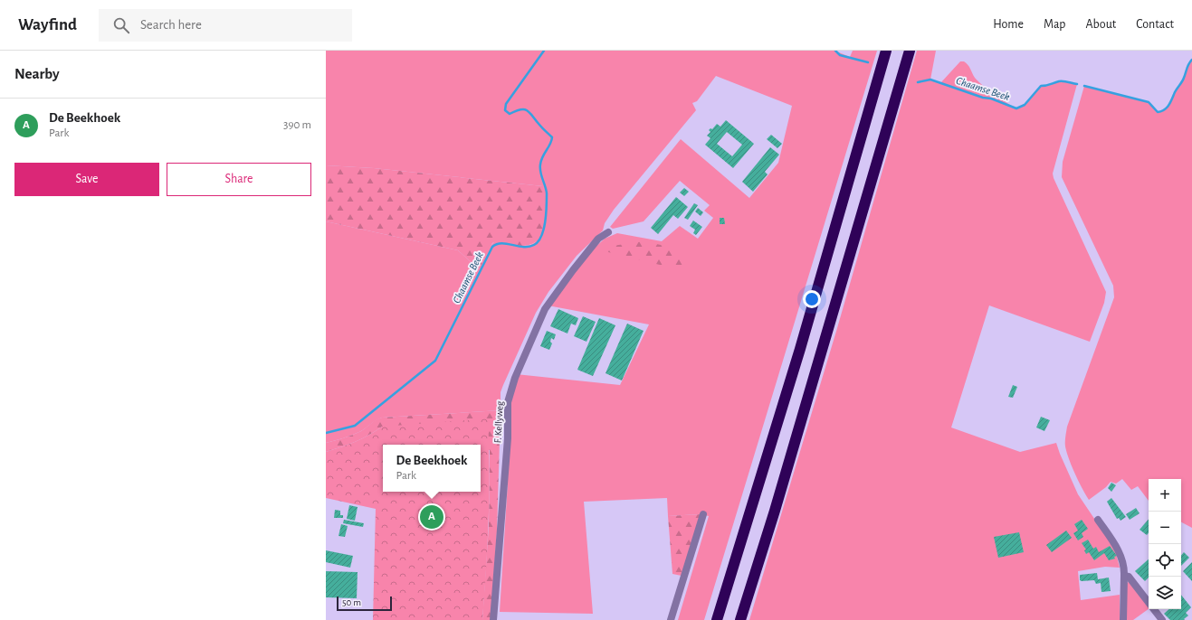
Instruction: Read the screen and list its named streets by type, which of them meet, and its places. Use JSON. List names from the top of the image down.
{
  "streets": {
    "street": ["F. Kellyweg"]
  },
  "water": ["Chaamse Beek"],
  "scale_bar": "50 m",
  "page": {
    "header": "Wayfind",
    "search": "Search here",
    "nav": [
      "Home",
      "Map",
      "About",
      "Contact"
    ],
    "heading": "Nearby",
    "list": [
      {
        "mark": "A",
        "name": "De Beekhoek",
        "note": "Park",
        "value": "390 m"
      }
    ],
    "buttons": ["Save", "Share"],
    "popup": ["De Beekhoek", "Park"],
    "map_buttons": ["+", "−"],
    "pins": "A",
    "scale": "50 m"
  }
}
